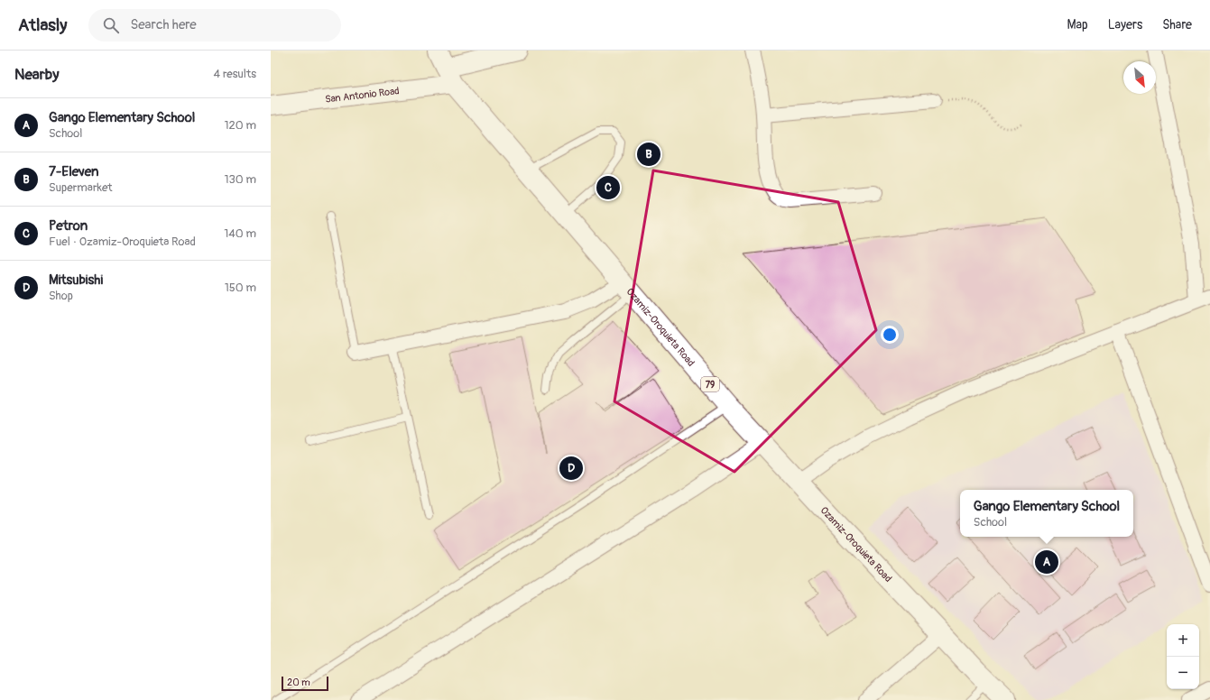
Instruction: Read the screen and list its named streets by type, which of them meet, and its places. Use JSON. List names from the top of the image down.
{
  "streets": {
    "main road": ["Ozamiz-Oroquieta Road", "79"],
    "street": ["San Antonio Road"]
  },
  "crossings": [
    ["San Antonio Road", "Ozamiz-Oroquieta Road"]
  ],
  "scale_bar": "20 m",
  "north": "bottom right",
  "page": {
    "header": "Atlasly",
    "search": "Search here",
    "nav": ["Map", "Layers", "Share"],
    "heading": ["Nearby", "4 results"],
    "list": [
      {
        "mark": "A",
        "name": "Gango Elementary School",
        "note": "School",
        "value": "120 m"
      },
      {
        "mark": "B",
        "name": "7-Eleven",
        "note": "Supermarket",
        "value": "130 m"
      },
      {
        "mark": "C",
        "name": "Petron",
        "note": "Fuel · Ozamiz-Oroquieta Road",
        "value": "140 m"
      },
      {
        "mark": "D",
        "name": "Mitsubishi",
        "note": "Shop",
        "value": "150 m"
      }
    ],
    "pins": [
      "B",
      "C",
      "D",
      "A"
    ],
    "popup": ["Gango Elementary School", "School"],
    "map_buttons": ["+", "−"],
    "scale": "20 m"
  }
}
